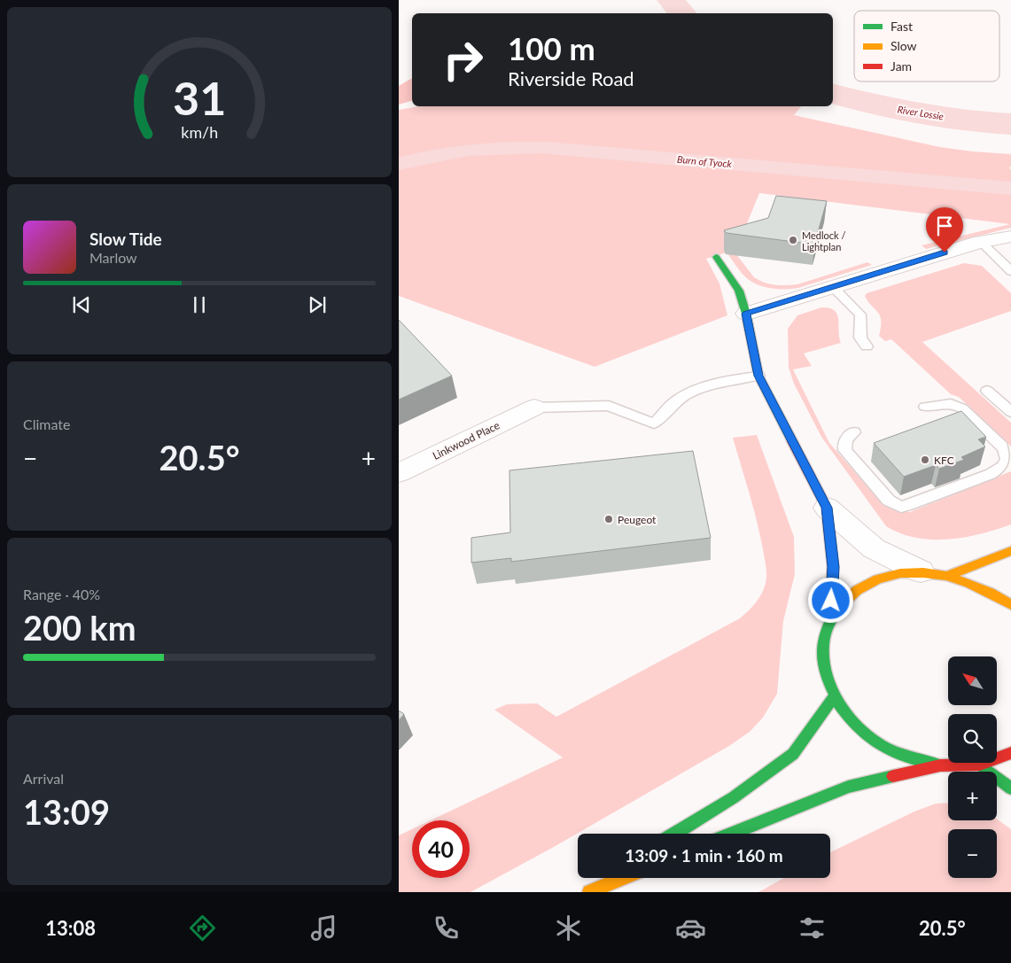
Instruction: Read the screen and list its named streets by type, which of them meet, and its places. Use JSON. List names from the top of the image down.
{
  "streets": {
    "street": ["Linkwood Place"]
  },
  "water": ["River Lossie", "Burn of Tyock"],
  "places": ["Medlock / Lightplan", "KFC", "Peugeot"],
  "legend": ["Fast", "Slow", "Jam"],
  "north": "top left",
  "page": {
    "turn": ["100 m", "Riverside Road"],
    "song": ["Slow Tide", "Marlow"],
    "tile": [
      "Climate",
      ["Range · 40%", "200 km"],
      ["Arrival", "13:09"]
    ],
    "heat": ["−", "20.5°", "+"],
    "map_buttons": ["+", "−"],
    "limit": "40",
    "trip": "13:09 · 1 min · 160 m",
    "tabs": ["13:08", "20.5°"],
    "gauge": ["31", "km/h"]
  }
}
